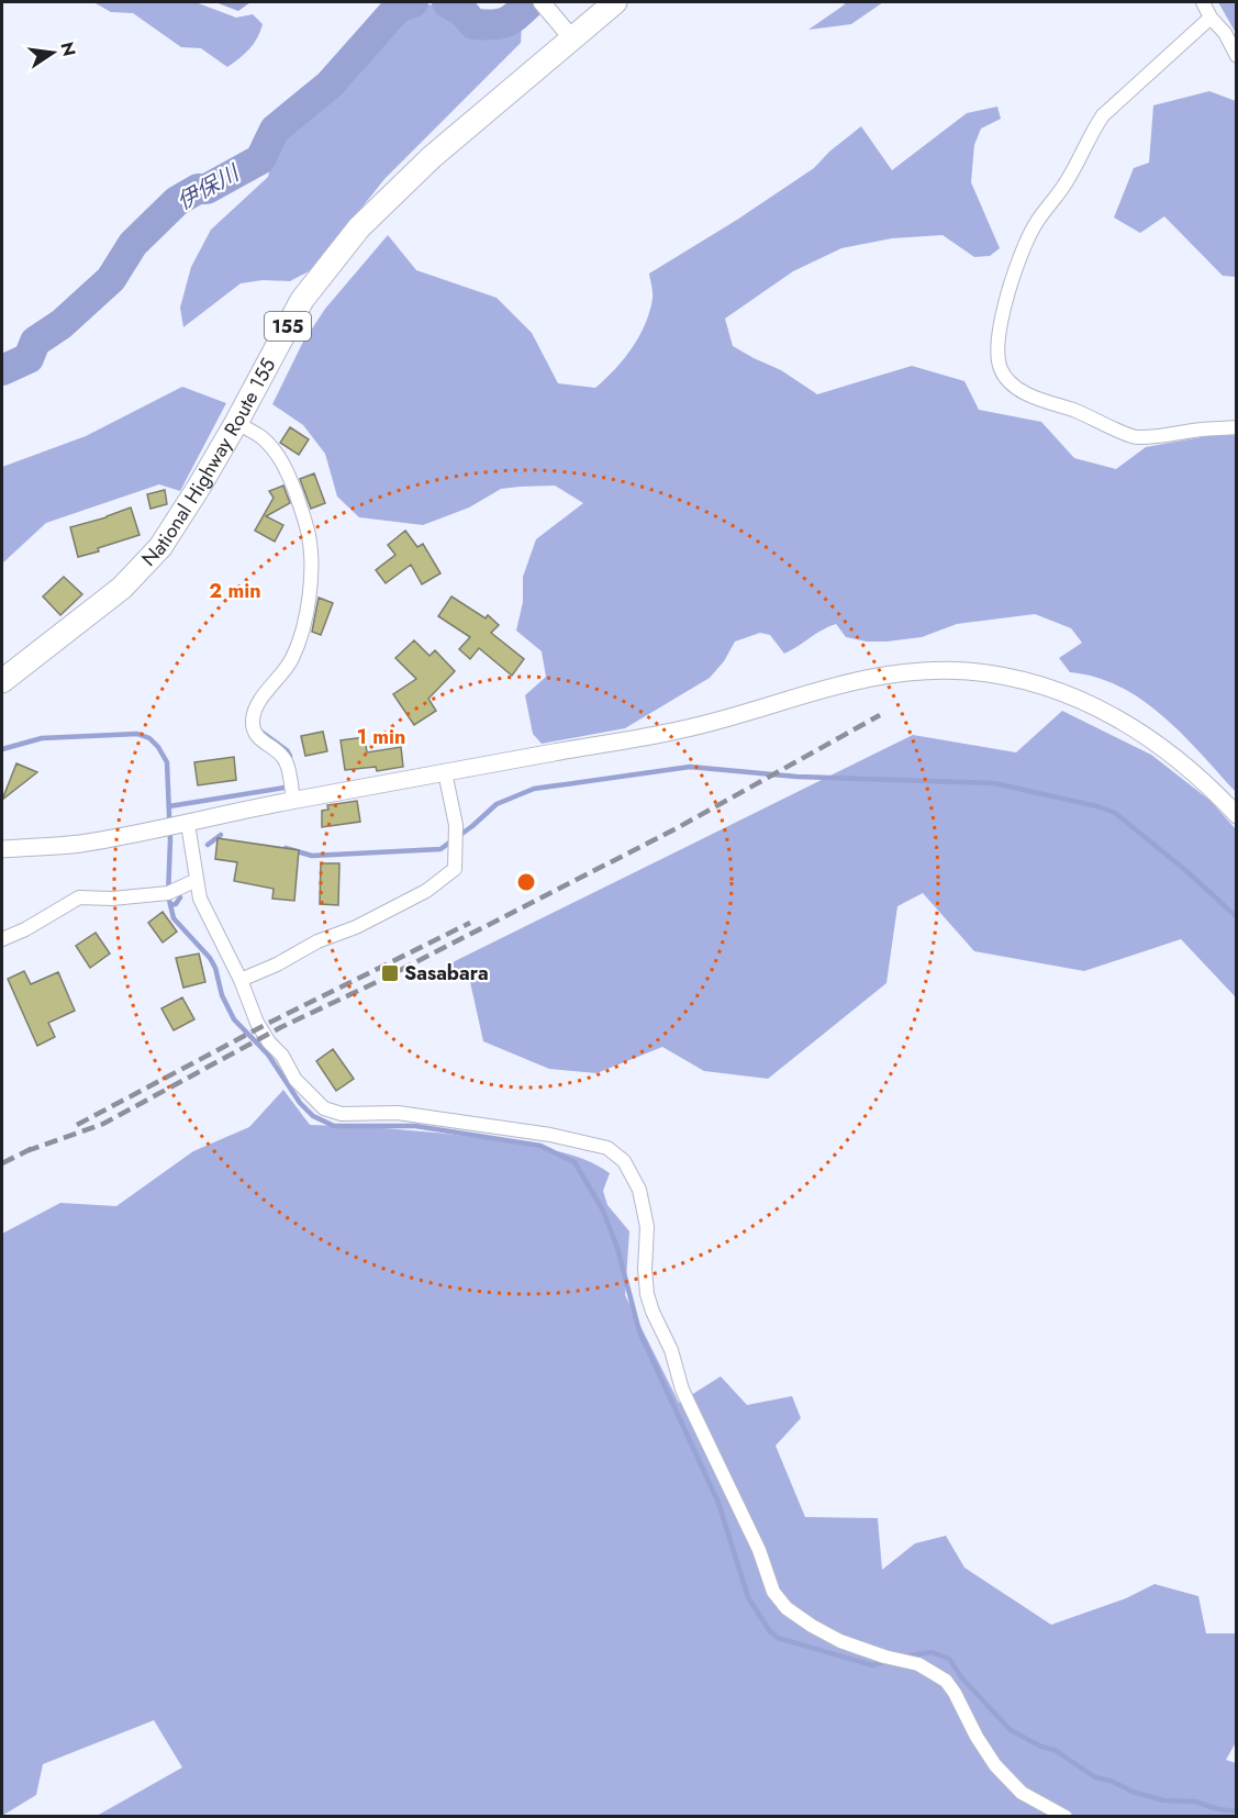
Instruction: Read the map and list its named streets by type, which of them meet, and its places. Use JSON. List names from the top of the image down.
{
  "streets": {
    "highway": ["155", "National Highway Route 155"]
  },
  "water": ["伊保川"],
  "places": {
    "transit": ["Sasabara"]
  },
  "north": "right",
  "rings": ["2 min", "1 min"]
}
